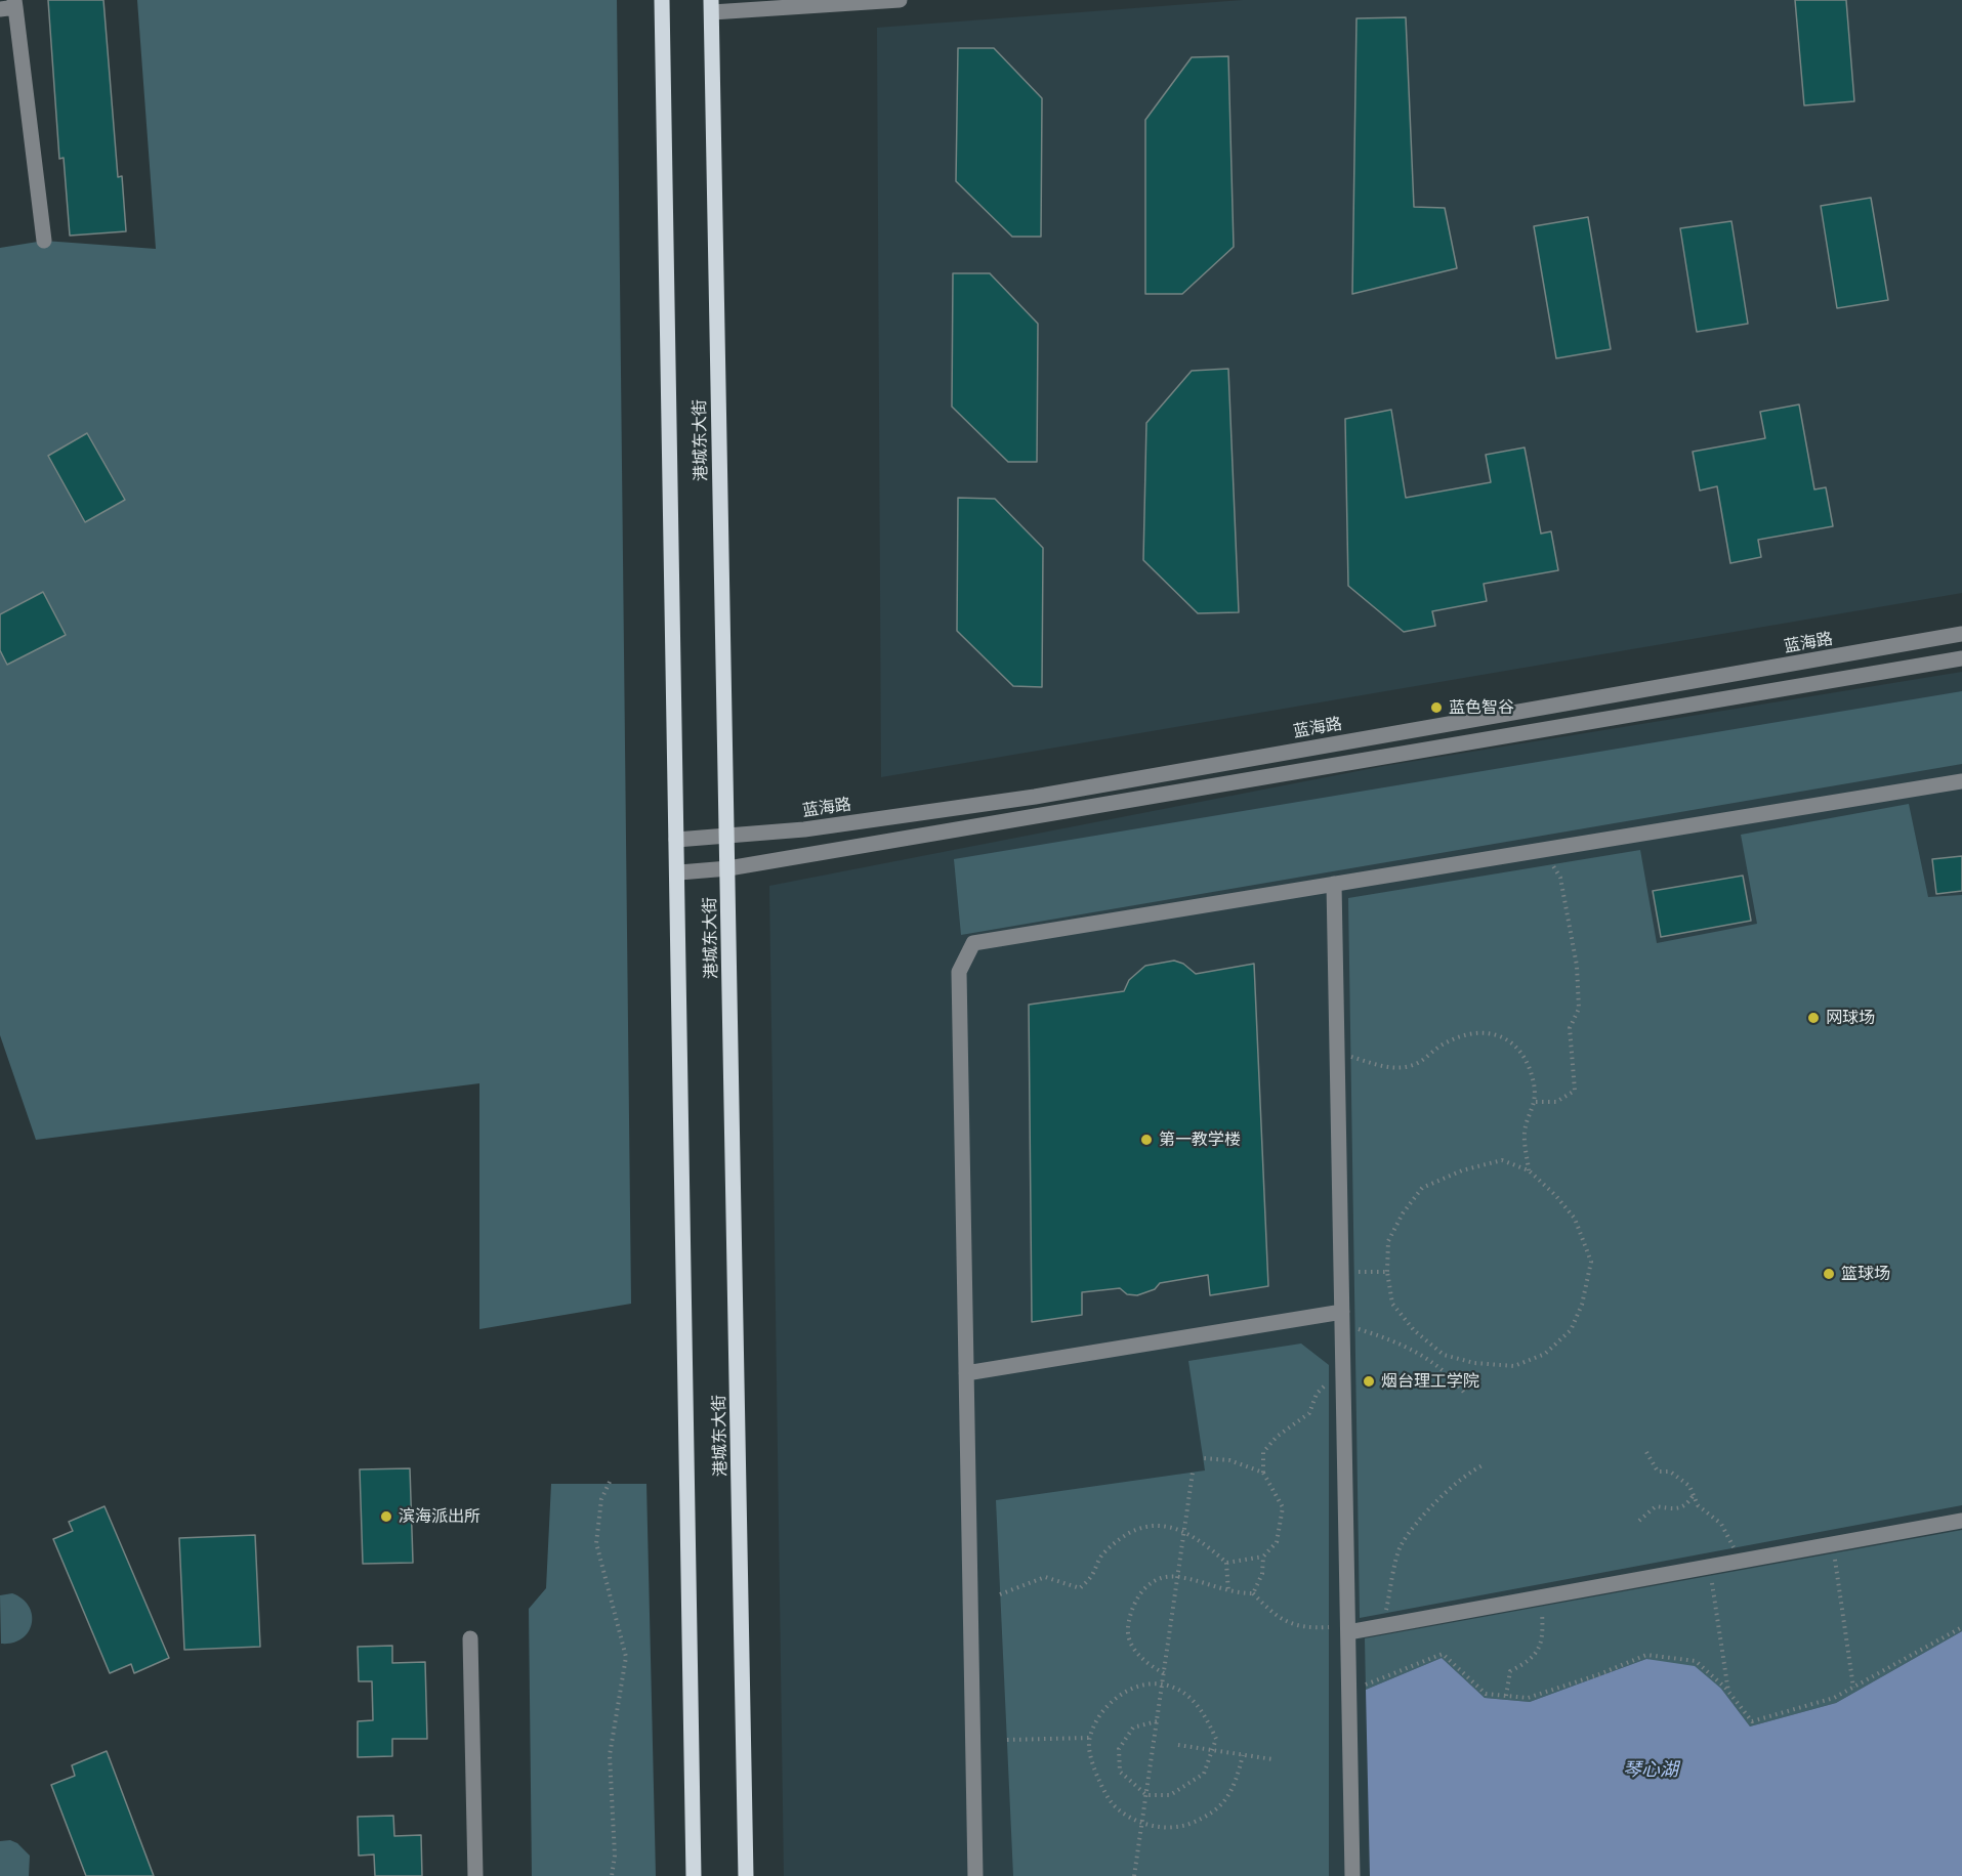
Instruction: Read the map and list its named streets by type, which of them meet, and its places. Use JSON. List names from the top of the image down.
{
  "streets": {
    "main road": ["港城东大街"],
    "street": ["蓝海路"]
  },
  "crossings": [
    ["港城东大街", "蓝海路"]
  ],
  "water": ["琴心湖"],
  "places": [
    "蓝色智谷",
    "网球场",
    "第一教学楼",
    "篮球场",
    "烟台理工学院",
    "滨海派出所"
  ]
}
